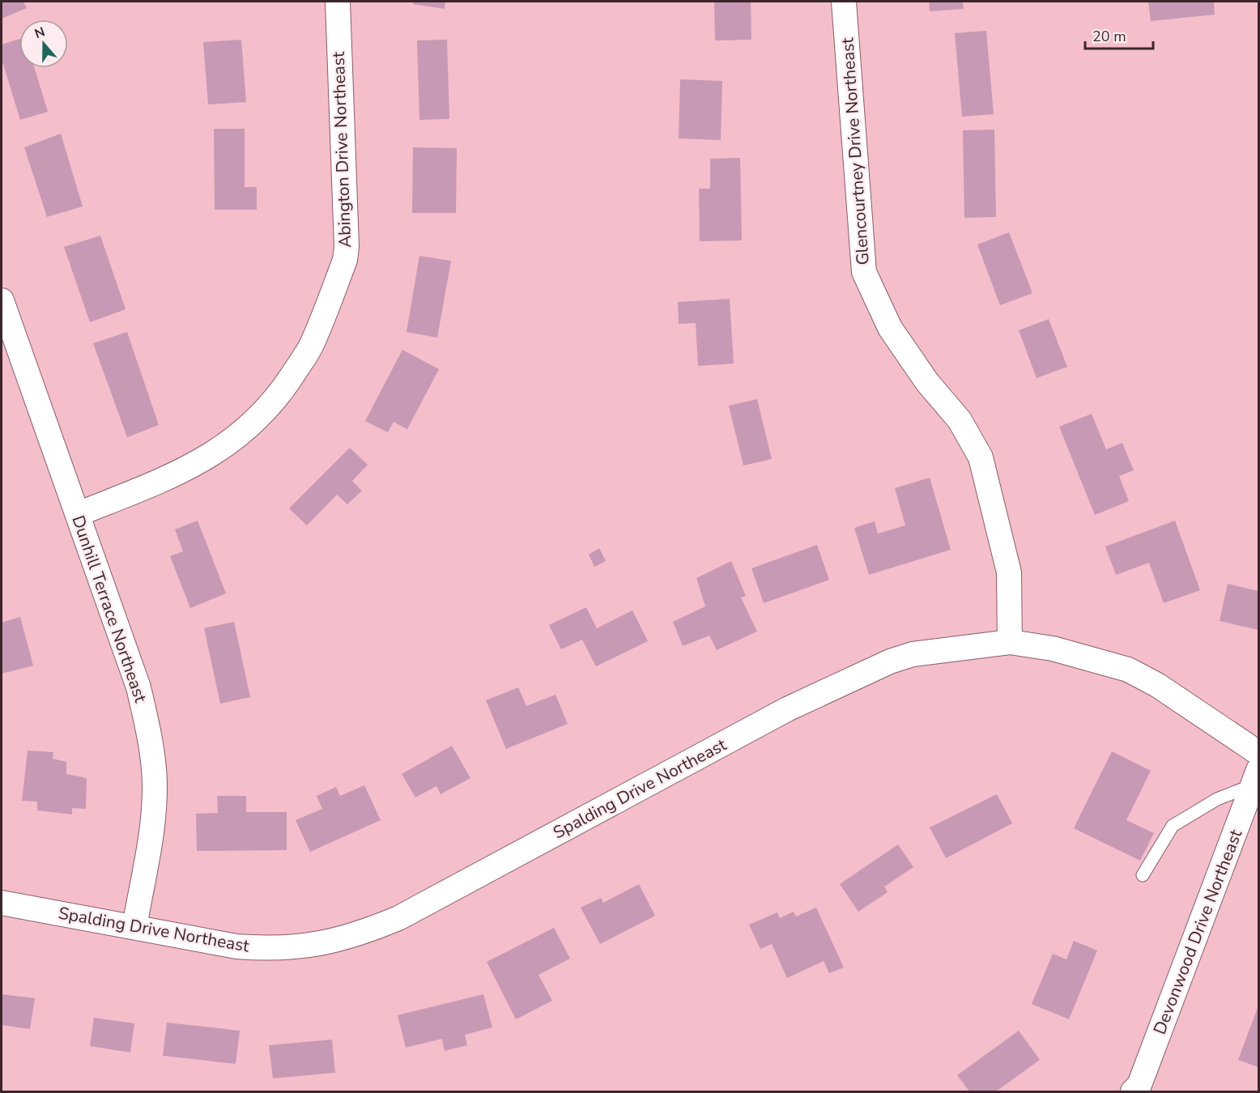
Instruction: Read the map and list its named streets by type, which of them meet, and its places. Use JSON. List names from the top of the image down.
{
  "streets": {
    "street": [
      "Abington Drive Northeast",
      "Glencourtney Drive Northeast",
      "Dunhill Terrace Northeast",
      "Spalding Drive Northeast",
      "Devonwood Drive Northeast"
    ]
  },
  "crossings": [
    ["Abington Drive Northeast", "Dunhill Terrace Northeast"],
    ["Glencourtney Drive Northeast", "Spalding Drive Northeast"],
    ["Dunhill Terrace Northeast", "Spalding Drive Northeast"]
  ],
  "scale_bar": "20 m",
  "north": "top"
}
